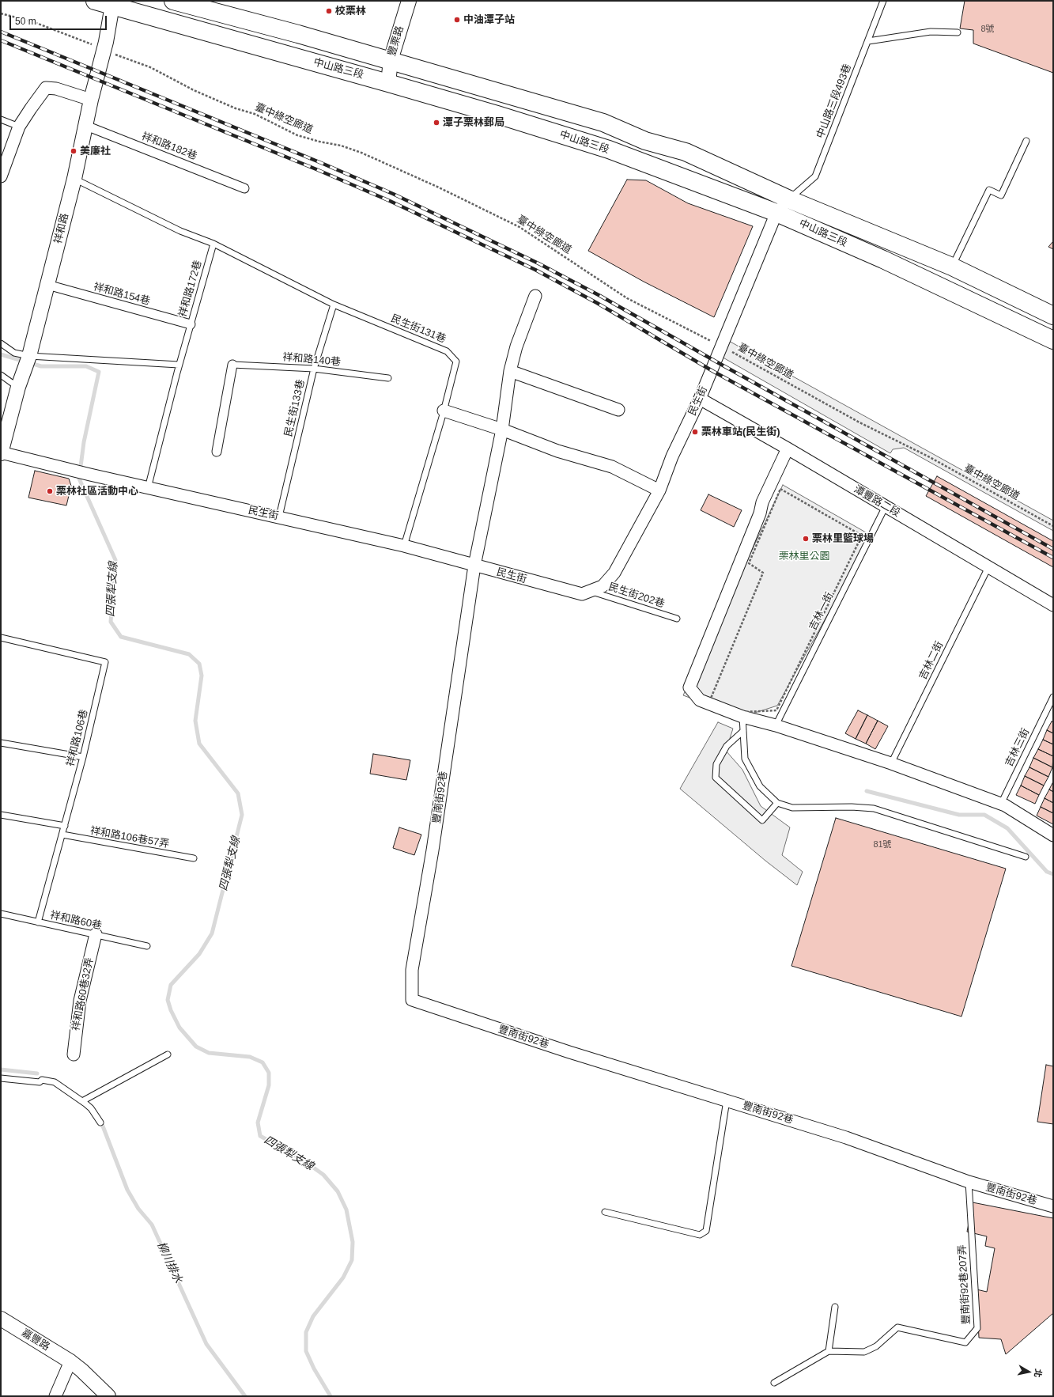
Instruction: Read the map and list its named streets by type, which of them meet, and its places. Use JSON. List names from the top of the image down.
{
  "streets": {
    "main road": ["中山路三段"],
    "street": [
      "豐栗路",
      "祥和路182巷",
      "祥和路",
      "祥和路154巷",
      "民生街",
      "潭豐路二段",
      "豐南街92巷",
      "祥和路60巷32弄",
      "嘉豐路"
    ],
    "lane": [
      "中山路三段493巷",
      "祥和路172巷",
      "民生街131巷",
      "祥和路140巷",
      "民生街133巷",
      "民生街202巷",
      "吉林一街",
      "吉林二街",
      "祥和路106巷",
      "吉林三街",
      "祥和路106巷57弄",
      "祥和路60巷",
      "豐南街92巷207弄"
    ],
    "path": ["臺中綠空廊道"]
  },
  "crossings": [
    ["豐栗路", "中山路三段"],
    ["中山路三段", "中山路三段493巷"],
    ["中山路三段", "祥和路"],
    ["中山路三段", "民生街"],
    ["中山路三段493巷", "民生街"],
    ["臺中綠空廊道", "祥和路"],
    ["臺中綠空廊道", "民生街"],
    ["祥和路182巷", "祥和路"],
    ["祥和路", "祥和路154巷"],
    ["祥和路", "民生街"],
    ["祥和路172巷", "祥和路154巷"],
    ["祥和路172巷", "民生街131巷"],
    ["祥和路172巷", "民生街"],
    ["民生街131巷", "民生街"],
    ["民生街131巷", "民生街133巷"],
    ["祥和路140巷", "民生街133巷"],
    ["民生街", "民生街133巷"],
    ["民生街", "潭豐路二段"],
    ["民生街", "民生街202巷"],
    ["民生街", "豐南街92巷"],
    ["潭豐路二段", "吉林一街"],
    ["潭豐路二段", "吉林二街"],
    ["祥和路106巷", "祥和路106巷57弄"],
    ["祥和路106巷", "祥和路60巷"],
    ["豐南街92巷", "豐南街92巷207弄"],
    ["祥和路60巷", "祥和路60巷32弄"]
  ],
  "water": ["四張犁支線", "柳川排水"],
  "parks": ["栗林里公園"],
  "places": [
    "校栗林",
    "中油潭子站",
    "潭子栗林郵局",
    "美廉社",
    "栗林車站(民生街)",
    "栗林社區活動中心",
    "栗林里籃球場"
  ],
  "house_numbers": ["8號", "81號"],
  "scale_bar": "50 m",
  "north": "right"
}
